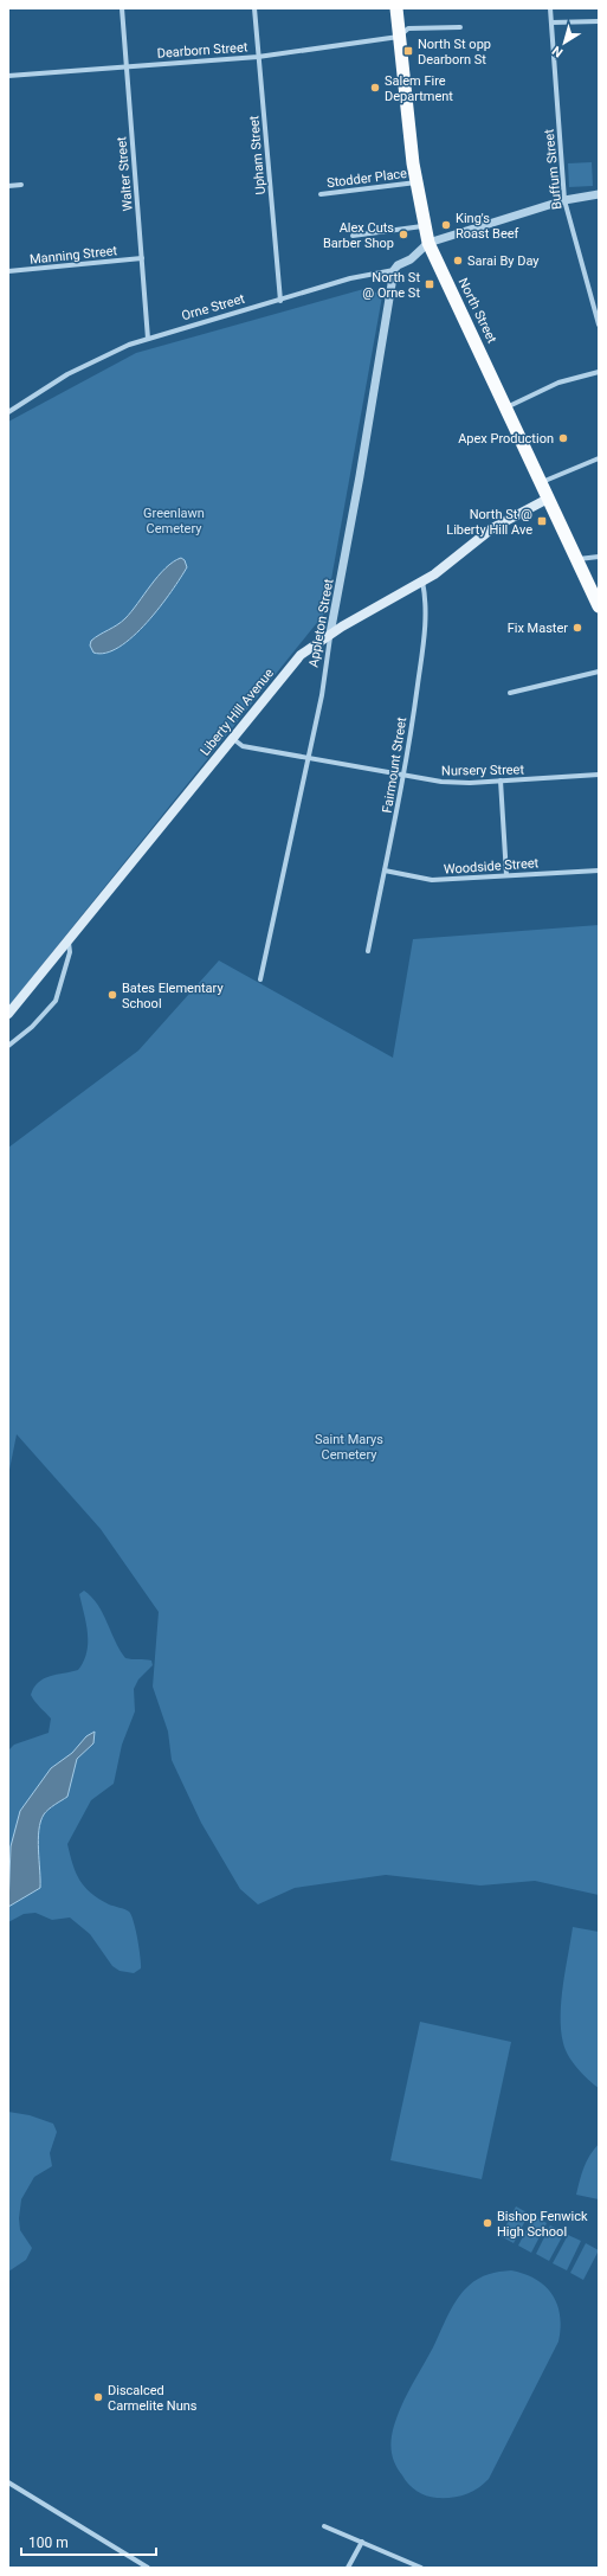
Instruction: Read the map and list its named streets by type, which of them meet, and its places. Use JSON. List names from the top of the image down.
{
  "streets": {
    "highway": ["North Street"],
    "main road": ["Liberty Hill Avenue"],
    "street": [
      "Dearborn Street",
      "Upham Street",
      "Buffum Street",
      "Walter Street",
      "Stodder Place",
      "Manning Street",
      "Orne Street",
      "Appleton Street",
      "Fairmount Street",
      "Nursery Street",
      "Woodside Street"
    ]
  },
  "crossings": [
    ["Dearborn Street", "Upham Street"],
    ["Dearborn Street", "Walter Street"],
    ["Dearborn Street", "North Street"],
    ["Upham Street", "Orne Street"],
    ["Walter Street", "Manning Street"],
    ["Walter Street", "Orne Street"],
    ["Stodder Place", "North Street"],
    ["Orne Street", "North Street"],
    ["Orne Street", "Appleton Street"],
    ["North Street", "Liberty Hill Avenue"],
    ["Appleton Street", "Liberty Hill Avenue"],
    ["Appleton Street", "Nursery Street"],
    ["Liberty Hill Avenue", "Fairmount Street"],
    ["Liberty Hill Avenue", "Nursery Street"],
    ["Fairmount Street", "Nursery Street"],
    ["Fairmount Street", "Woodside Street"]
  ],
  "parks": ["Greenlawn Cemetery", "Saint Marys Cemetery"],
  "places": {
    "transit": ["North St opp Dearborn St", "North St @ Orne St", "North St @ Liberty Hill Ave"],
    "other": [
      "Salem Fire Department",
      "King's Roast Beef",
      "Alex Cuts Barber Shop",
      "Sarai By Day",
      "Apex Production",
      "Fix Master",
      "Bates Elementary School",
      "Bishop Fenwick High School",
      "Discalced Carmelite Nuns"
    ]
  },
  "scale_bar": "100 m",
  "north": "bottom left"
}
